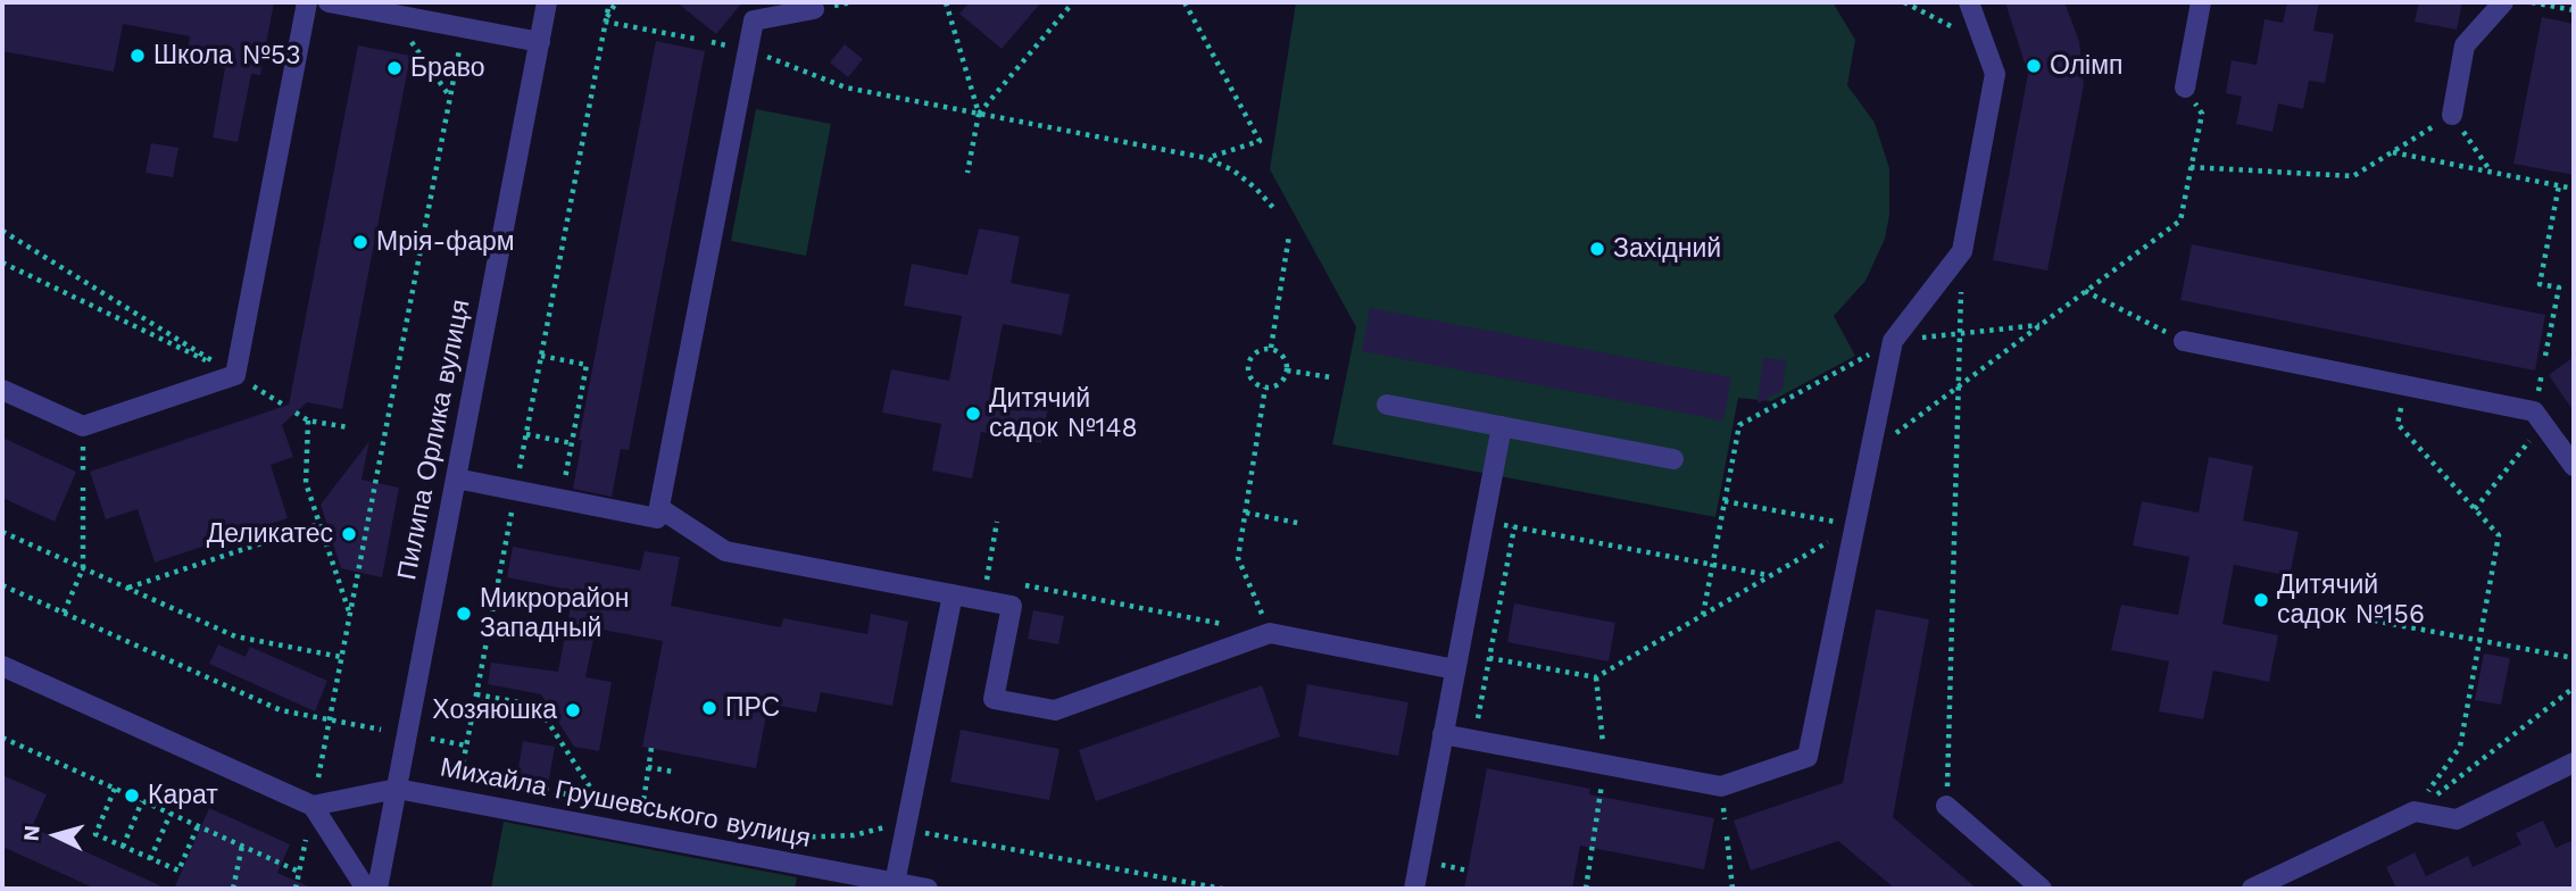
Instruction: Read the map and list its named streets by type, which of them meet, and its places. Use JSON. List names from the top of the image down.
{
  "streets": {
    "street": ["Пилипа Орлика вулиця", "Михайла Грушевського вулиця"]
  },
  "crossings": [
    ["Пилипа Орлика вулиця", "Михайла Грушевського вулиця"]
  ],
  "places": [
    "Школа №53",
    "Олімп",
    "Браво",
    "Мрія-фарм",
    "Західний",
    "Дитячий садок №148",
    "Деликатес",
    "Дитячий садок №156",
    "Микрорайон Западный",
    "ПРС",
    "Хозяюшка",
    "Карат"
  ],
  "north": "left"
}
